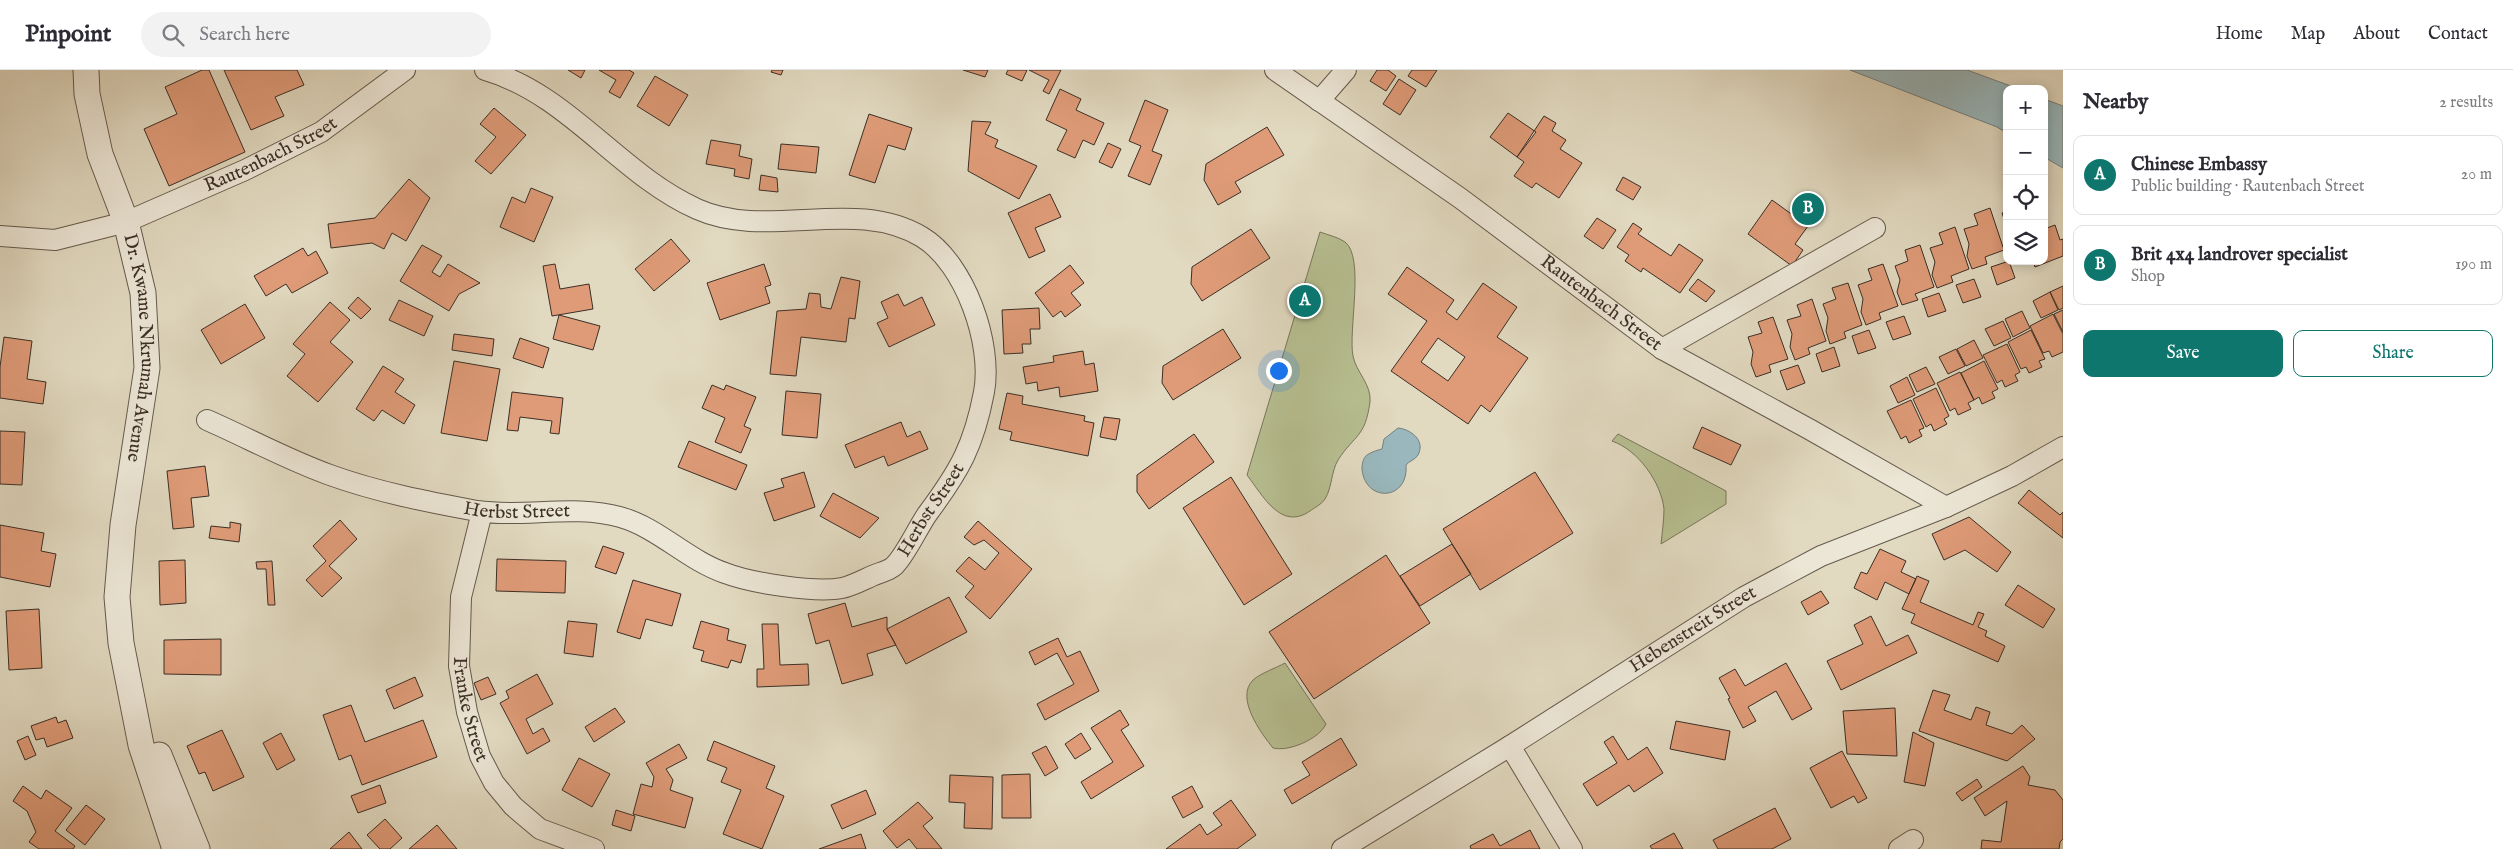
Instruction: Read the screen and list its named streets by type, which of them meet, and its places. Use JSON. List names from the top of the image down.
{
  "streets": {
    "street": [
      "Rautenbach Street",
      "Dr. Kwame Nkrumah Avenue",
      "Herbst Street",
      "Hebenstreit Street",
      "Franke Street"
    ]
  },
  "crossings": [
    ["Rautenbach Street", "Dr. Kwame Nkrumah Avenue"],
    ["Rautenbach Street", "Hebenstreit Street"],
    ["Herbst Street", "Franke Street"]
  ],
  "page": {
    "header": "Pinpoint",
    "search": "Search here",
    "nav": [
      "Home",
      "Map",
      "About",
      "Contact"
    ],
    "heading": ["Nearby", "2 results"],
    "map_buttons": ["+", "−"],
    "list": [
      {
        "mark": "A",
        "name": "Chinese Embassy",
        "note": "Public building · Rautenbach Street",
        "value": "20 m"
      },
      {
        "mark": "B",
        "name": "Brit 4x4 landrover specialist",
        "note": "Shop",
        "value": "190 m"
      }
    ],
    "pins": ["B", "A"],
    "buttons": ["Save", "Share"]
  }
}
